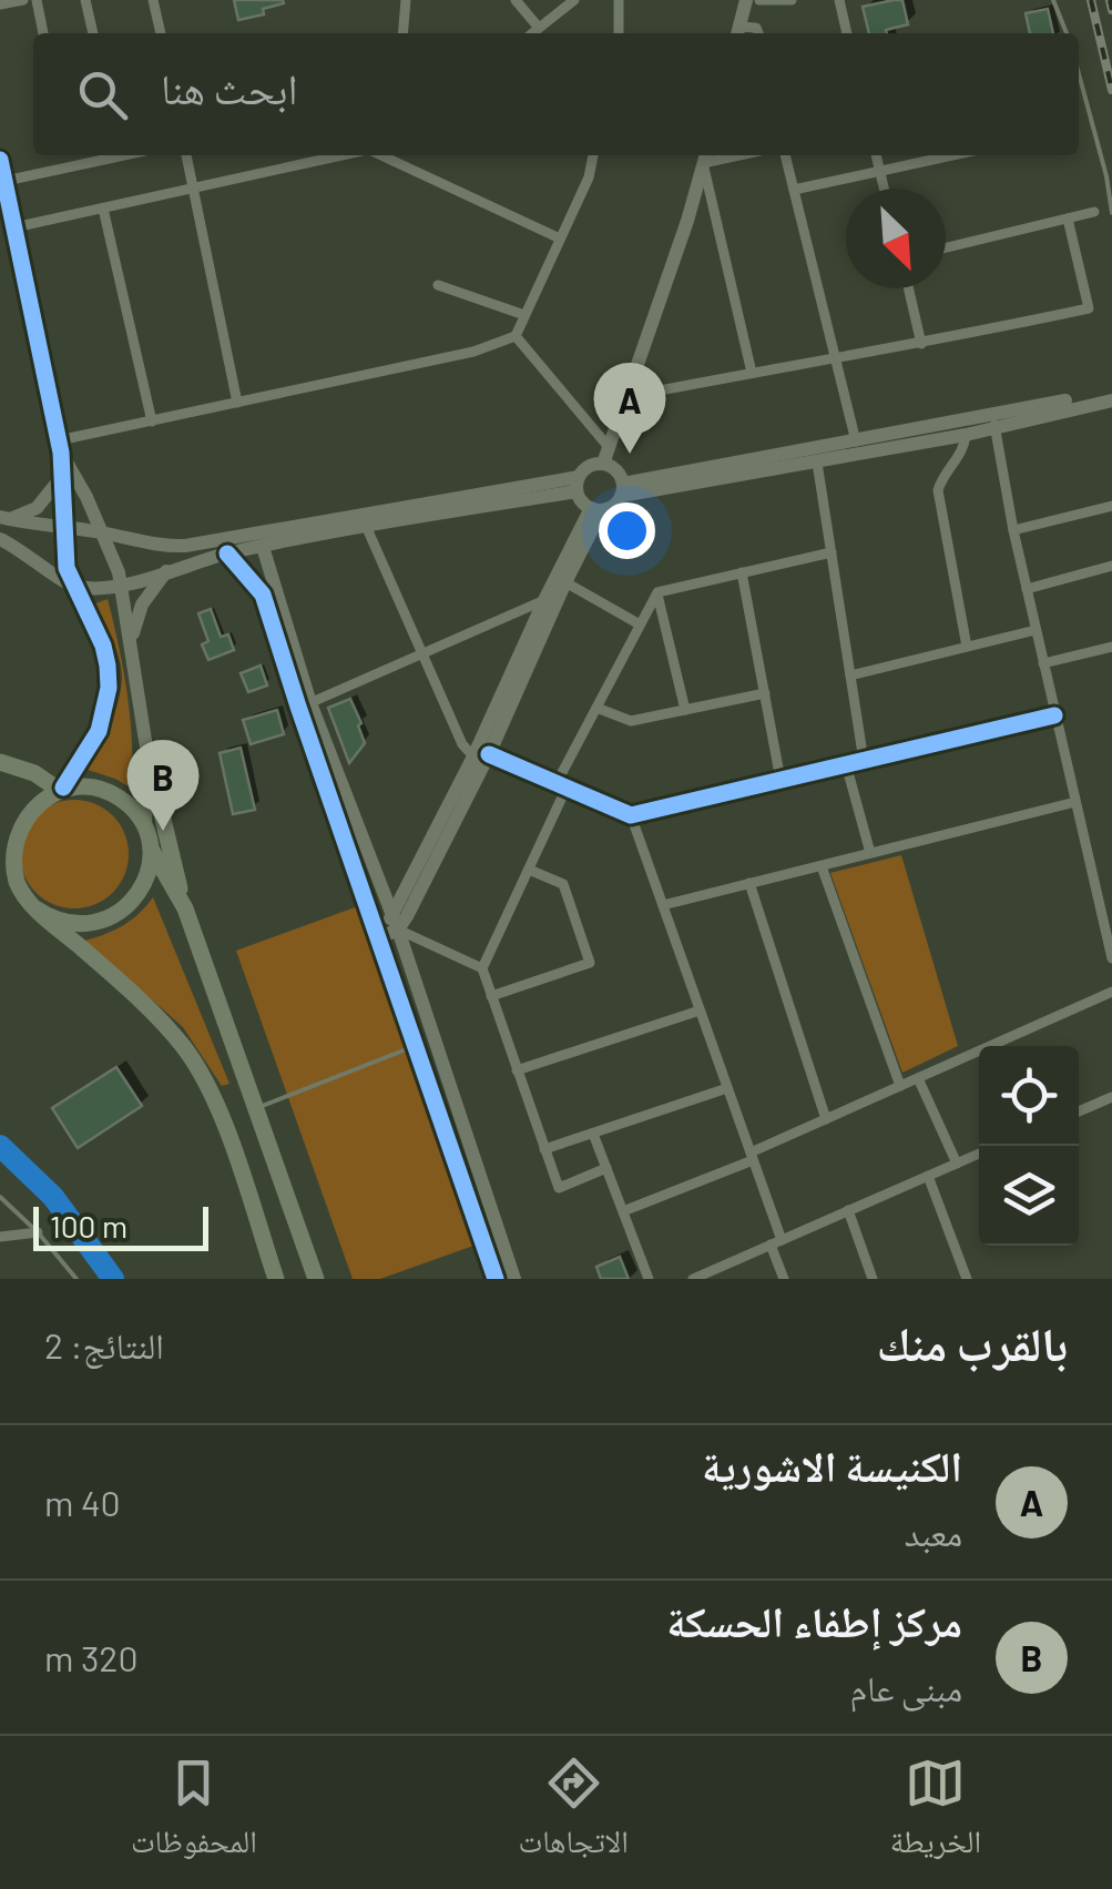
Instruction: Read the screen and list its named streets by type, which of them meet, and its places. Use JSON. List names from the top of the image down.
{
  "scale_bar": "100 m",
  "north": "bottom right",
  "page": {
    "search": "ابحث هنا",
    "pins": ["A", "B"],
    "scale": "100 m",
    "heading": ["بالقرب منك", "النتائج: 2"],
    "list": [
      {
        "mark": "A",
        "name": "الكنيسة الاشورية",
        "note": "معبد",
        "value": "40 m"
      },
      {
        "mark": "B",
        "name": "مركز إطفاء الحسكة",
        "note": "مبنى عام",
        "value": "320 m"
      }
    ],
    "nav": ["الخريطة", "الاتجاهات", "المحفوظات"]
  }
}
